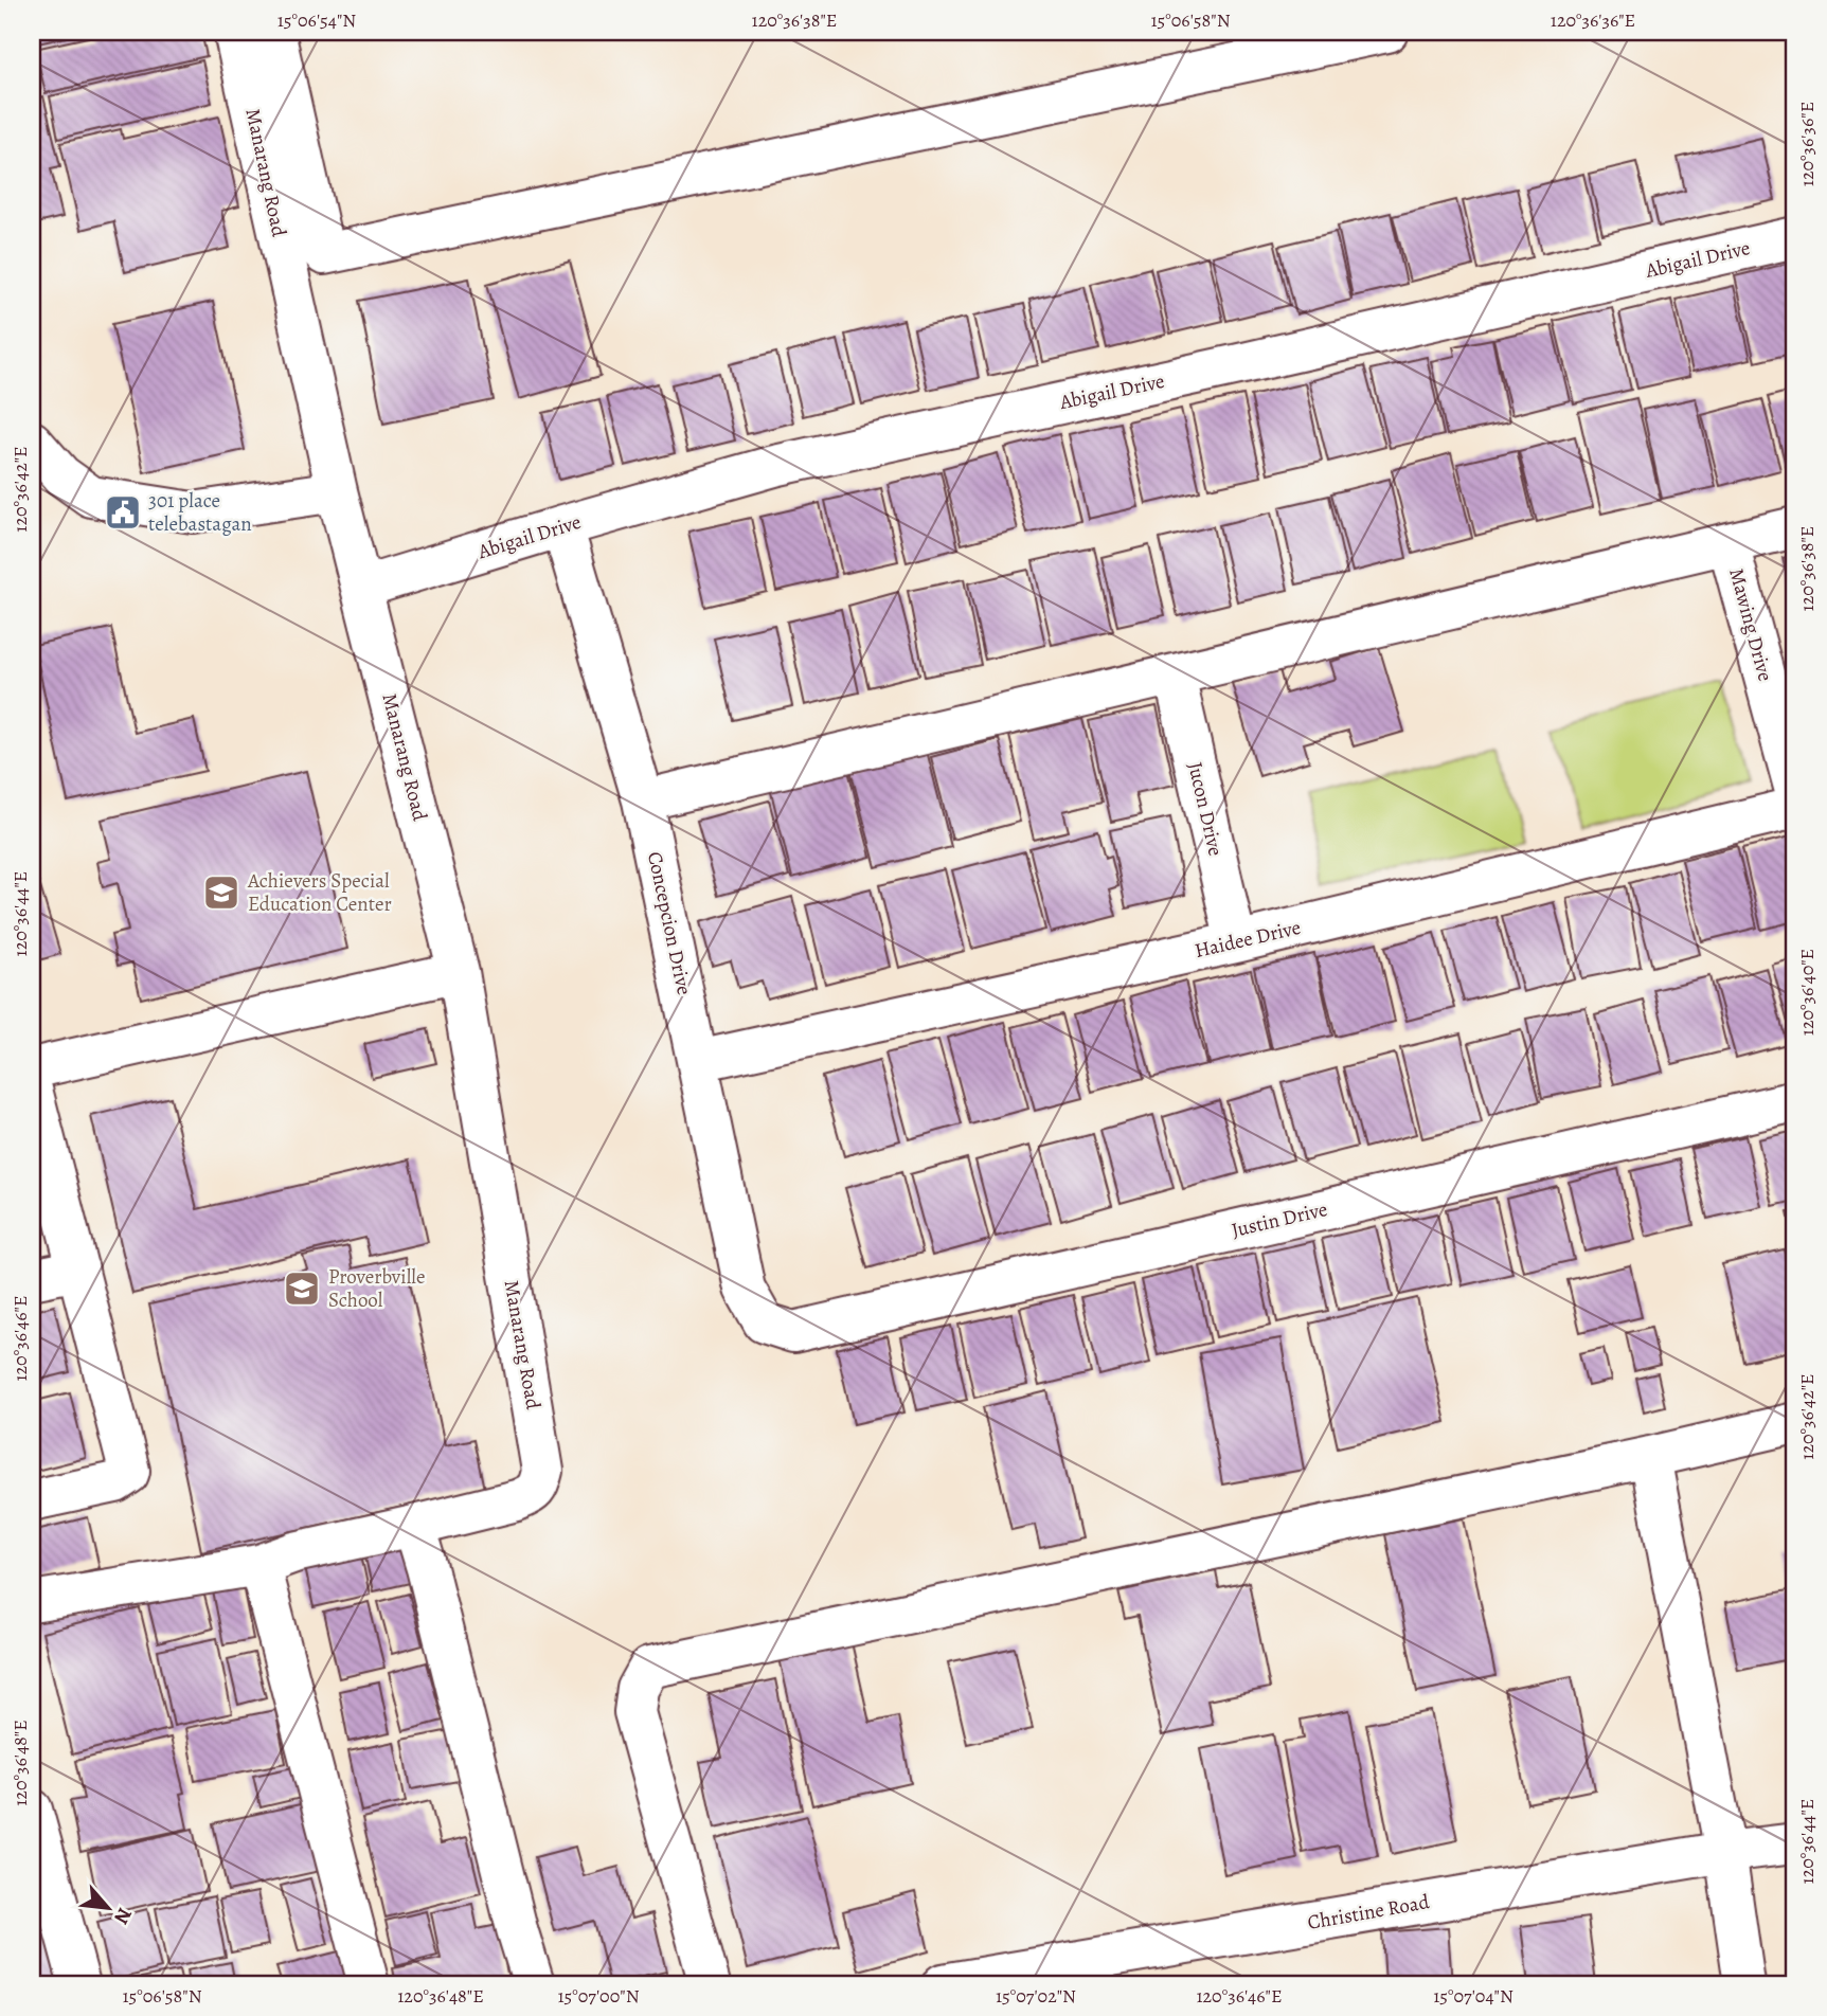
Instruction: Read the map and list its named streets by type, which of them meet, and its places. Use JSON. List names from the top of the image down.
{
  "streets": {
    "street": [
      "Manarang Road",
      "Abigail Drive",
      "Mawing Drive",
      "Jucon Drive",
      "Concepcion Drive",
      "Haidee Drive",
      "Justin Drive",
      "Christine Road"
    ]
  },
  "crossings": [
    ["Manarang Road", "Abigail Drive"],
    ["Abigail Drive", "Concepcion Drive"],
    ["Jucon Drive", "Haidee Drive"],
    ["Concepcion Drive", "Haidee Drive"],
    ["Concepcion Drive", "Justin Drive"]
  ],
  "places": {
    "public building": ["301 place telebastagan"],
    "school or university": ["Achievers Special Education Center", "Proverbville School"]
  },
  "north": "bottom right",
  "coordinates": [
    "15°06'54\"N",
    "120°36'38\"E",
    "15°06'58\"N",
    "120°36'36\"E",
    "120°36'42\"E",
    "120°36'44\"E",
    "120°36'40\"E",
    "120°36'46\"E",
    "120°36'48\"E",
    "15°07'00\"N",
    "15°07'02\"N",
    "15°07'04\"N"
  ]
}
